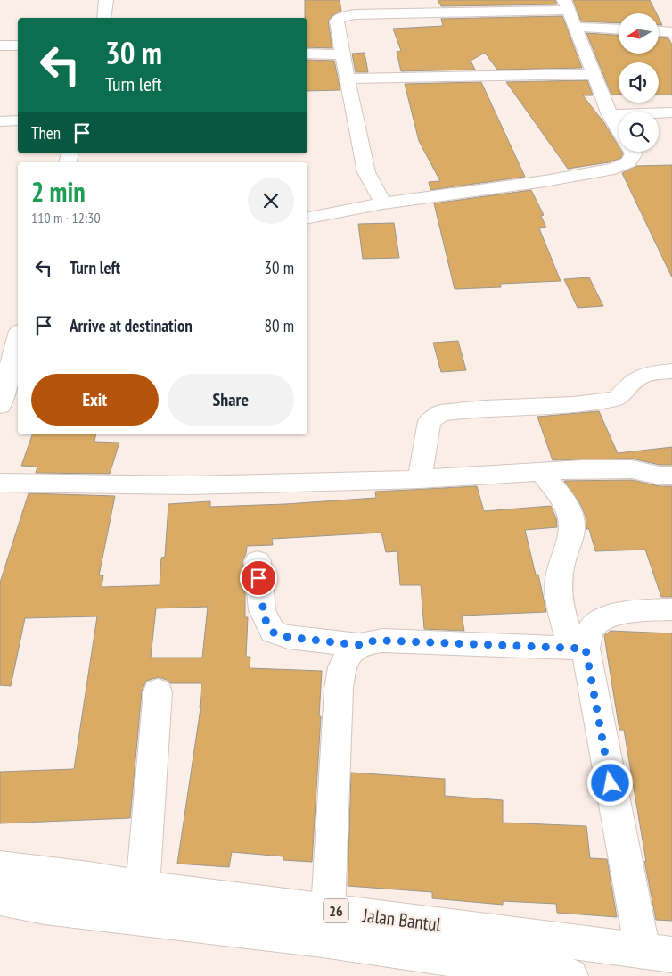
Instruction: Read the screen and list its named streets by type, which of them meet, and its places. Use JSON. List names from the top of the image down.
{
  "streets": {
    "street": ["26", "Jalan Bantul"]
  },
  "north": "left",
  "page": {
    "turn": ["30 m", "Turn left"],
    "then": "Then",
    "heading": ["2 min", "110 m · 12:30"],
    "list": [
      {
        "name": "Turn left",
        "value": "30 m"
      },
      {
        "name": "Arrive at destination",
        "value": "80 m"
      }
    ],
    "buttons": ["Exit", "Share"]
  }
}
